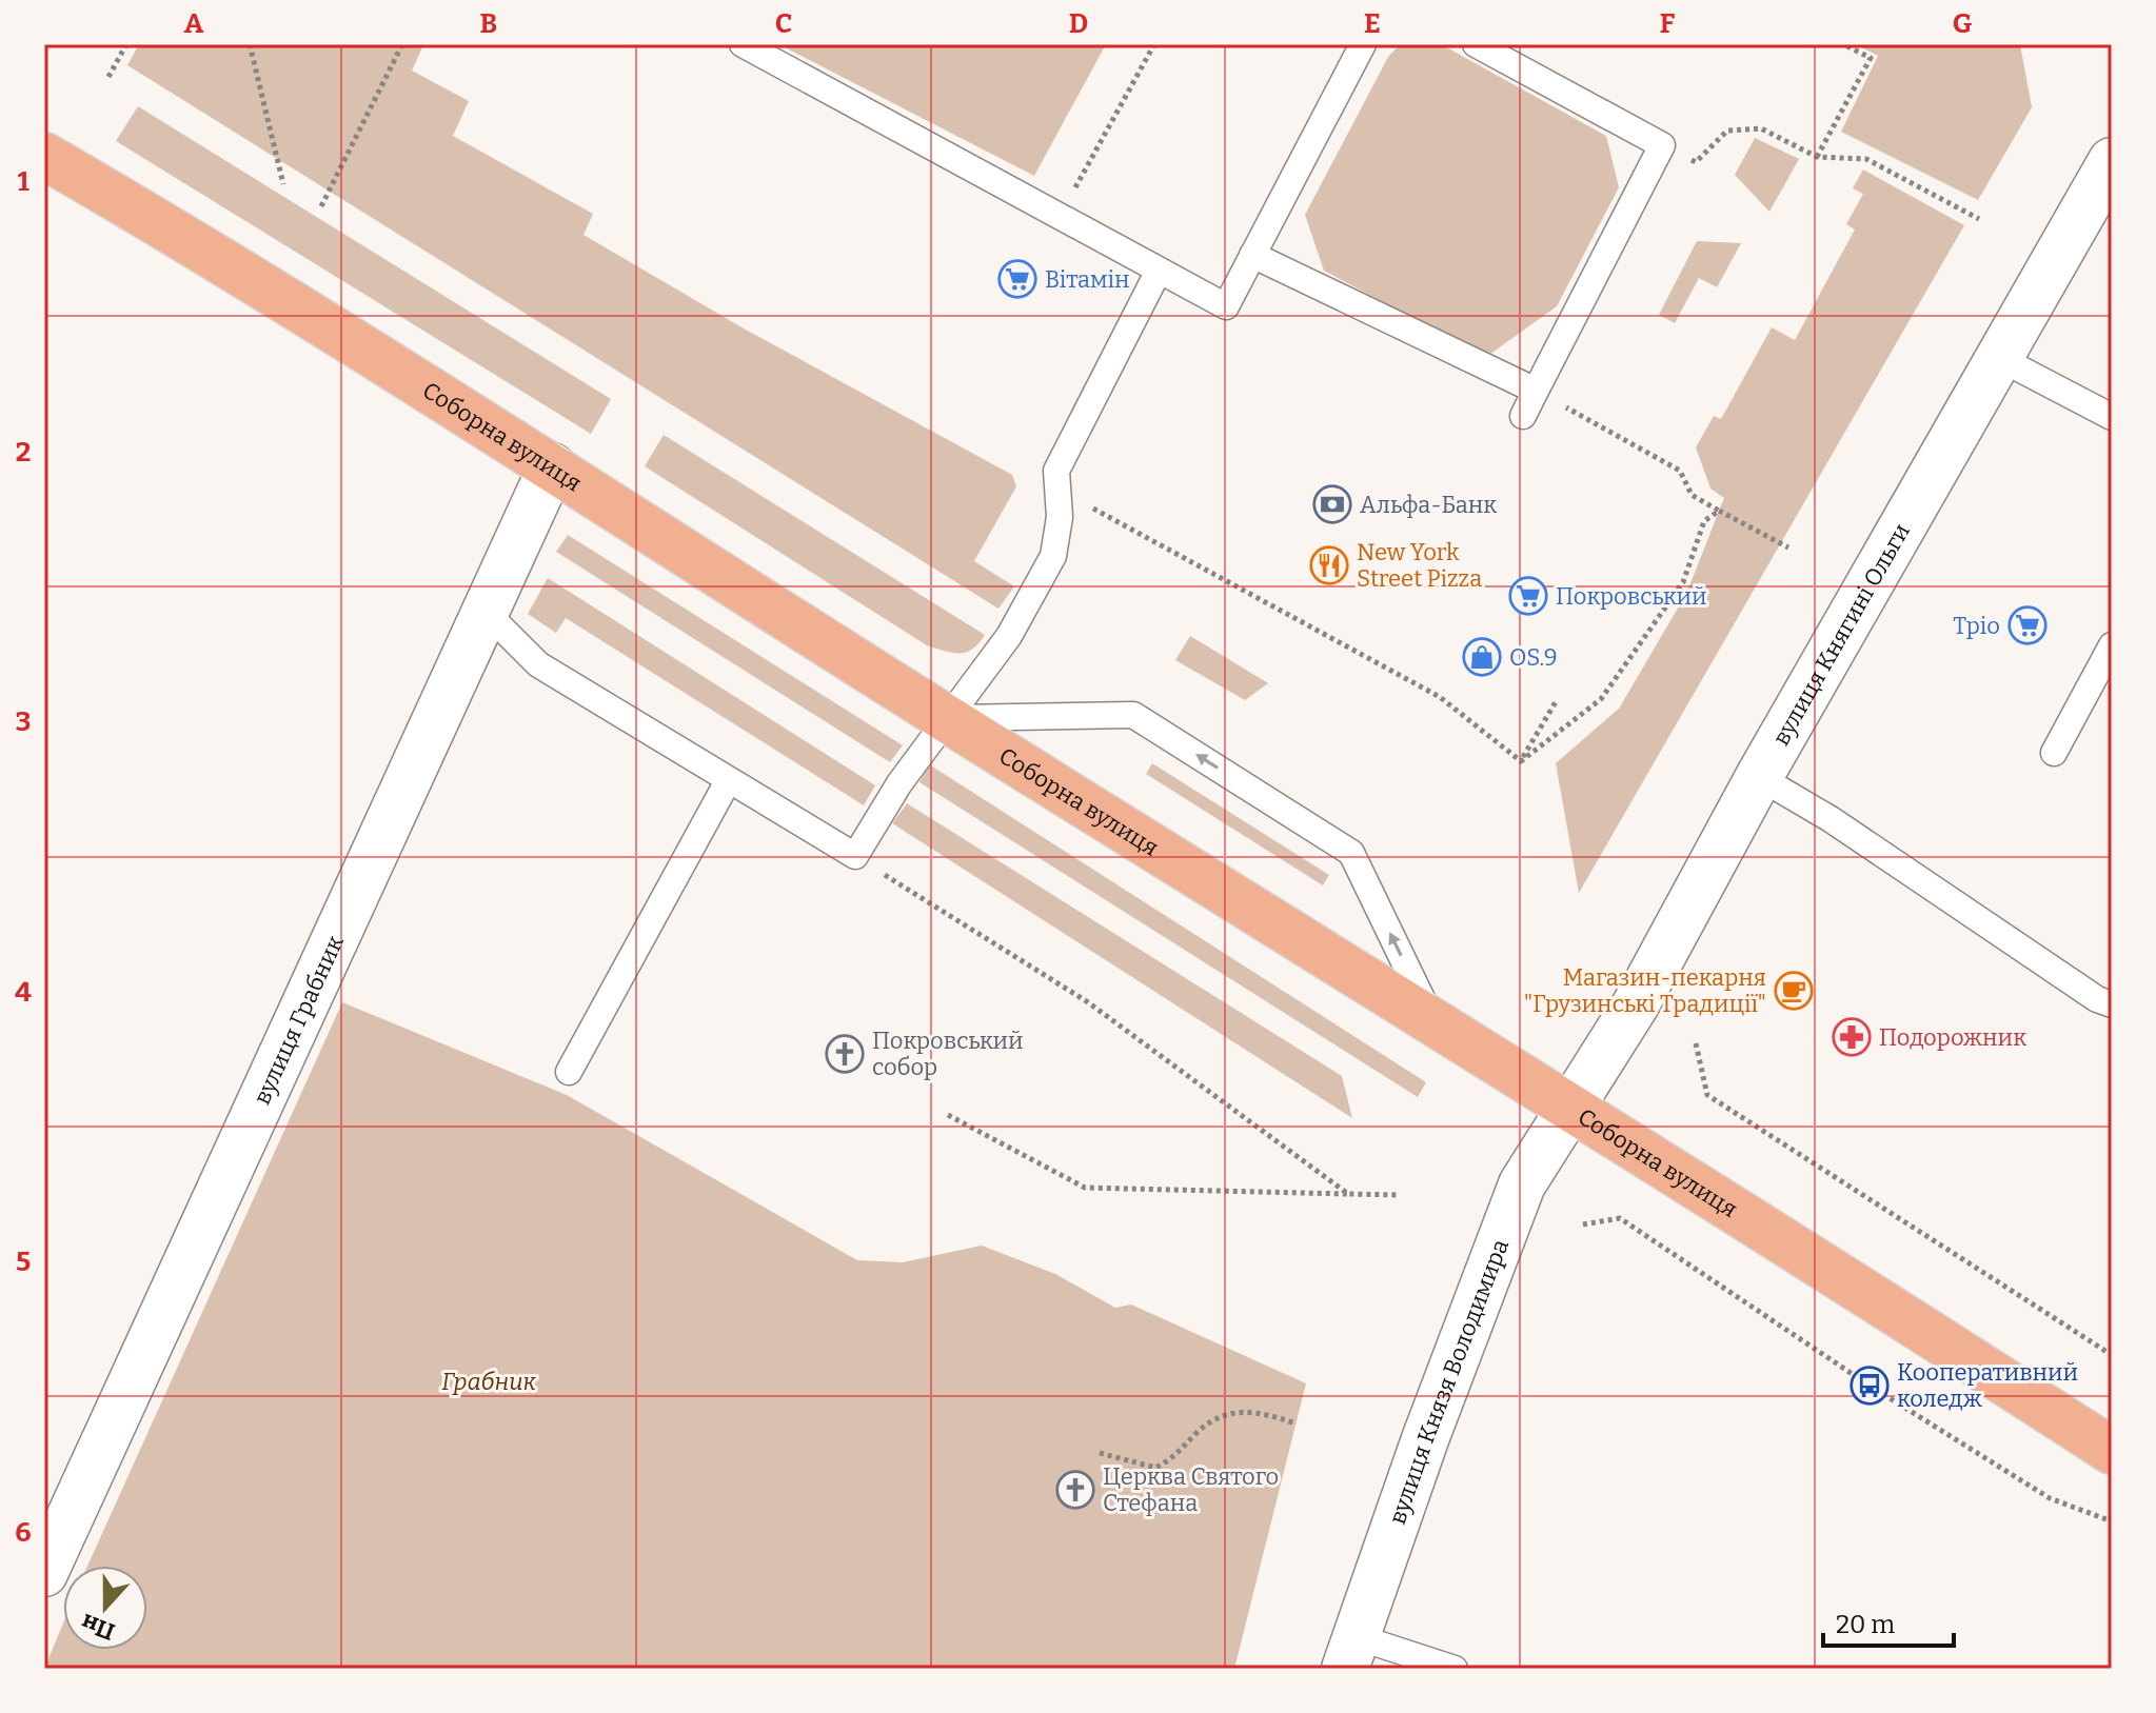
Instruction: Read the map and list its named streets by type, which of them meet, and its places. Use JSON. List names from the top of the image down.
{
  "streets": {
    "main road": ["Соборна вулиця"],
    "street": ["вулиця Княгині Ольги", "вулиця Грабник", "вулиця Князя Володимира"]
  },
  "crossings": [
    ["Соборна вулиця", "вулиця Княгині Ольги"],
    ["Соборна вулиця", "вулиця Грабник"],
    ["Соборна вулиця", "вулиця Князя Володимира"],
    ["вулиця Княгині Ольги", "вулиця Князя Володимира"]
  ],
  "parks": ["Грабник"],
  "places": {
    "supermarket": ["Вітамін", "Покровський", "Тріо"],
    "bank": ["Альфа-Банк"],
    "restaurant": ["New York Street Pizza"],
    "shop": ["OS.9"],
    "cafe": ["Магазин-пекарня \"Грузинські Традиції\""],
    "pharmacy": ["Подорожник"],
    "church": ["Покровський собор", "Церква Святого Стефана"],
    "bus stop": ["Кооперативний коледж"]
  },
  "scale_bar": "20 m",
  "north": "bottom",
  "grid": {
    "columns": [
      "A",
      "B",
      "C",
      "D",
      "E",
      "F",
      "G"
    ],
    "rows": [
      "1",
      "2",
      "3",
      "4",
      "5",
      "6"
    ]
  }
}
